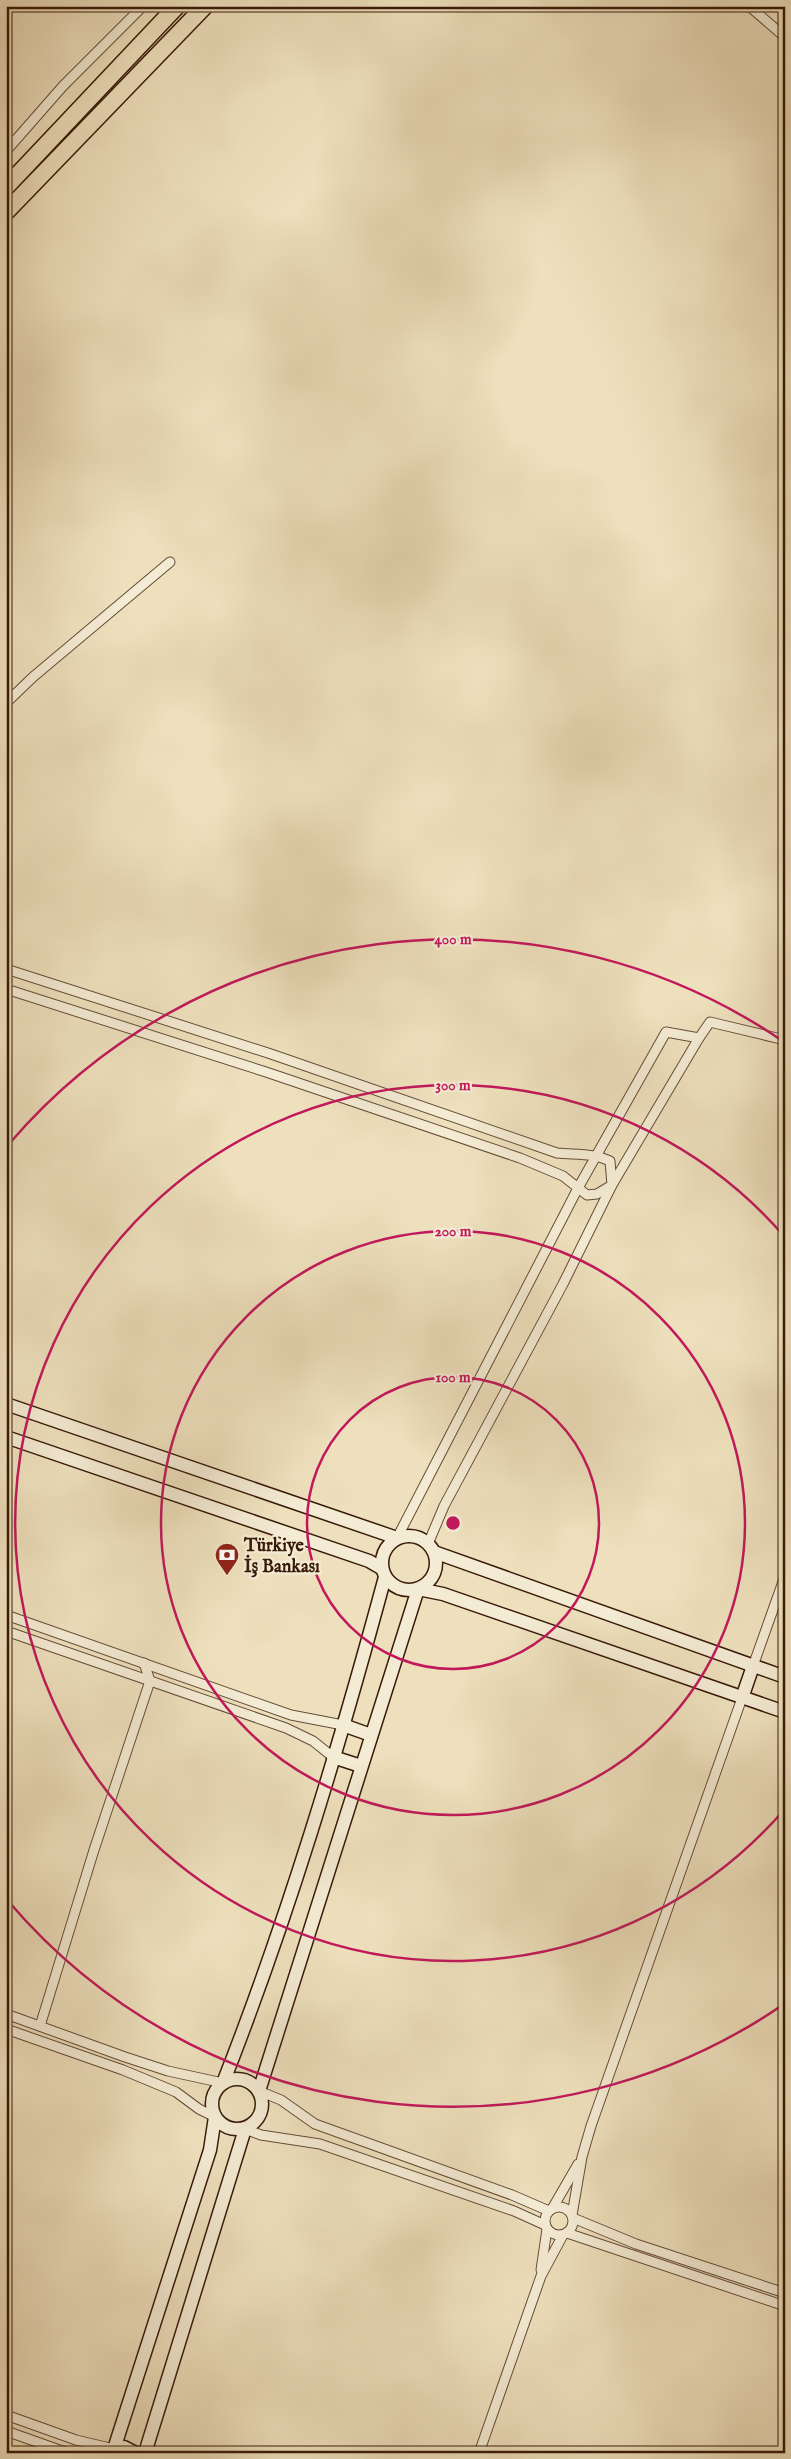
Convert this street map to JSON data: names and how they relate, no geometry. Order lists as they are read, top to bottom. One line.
{"places":{"bank":["Türkiye İş Bankası"]},"rings":["400 m","300 m","200 m","100 m"]}
